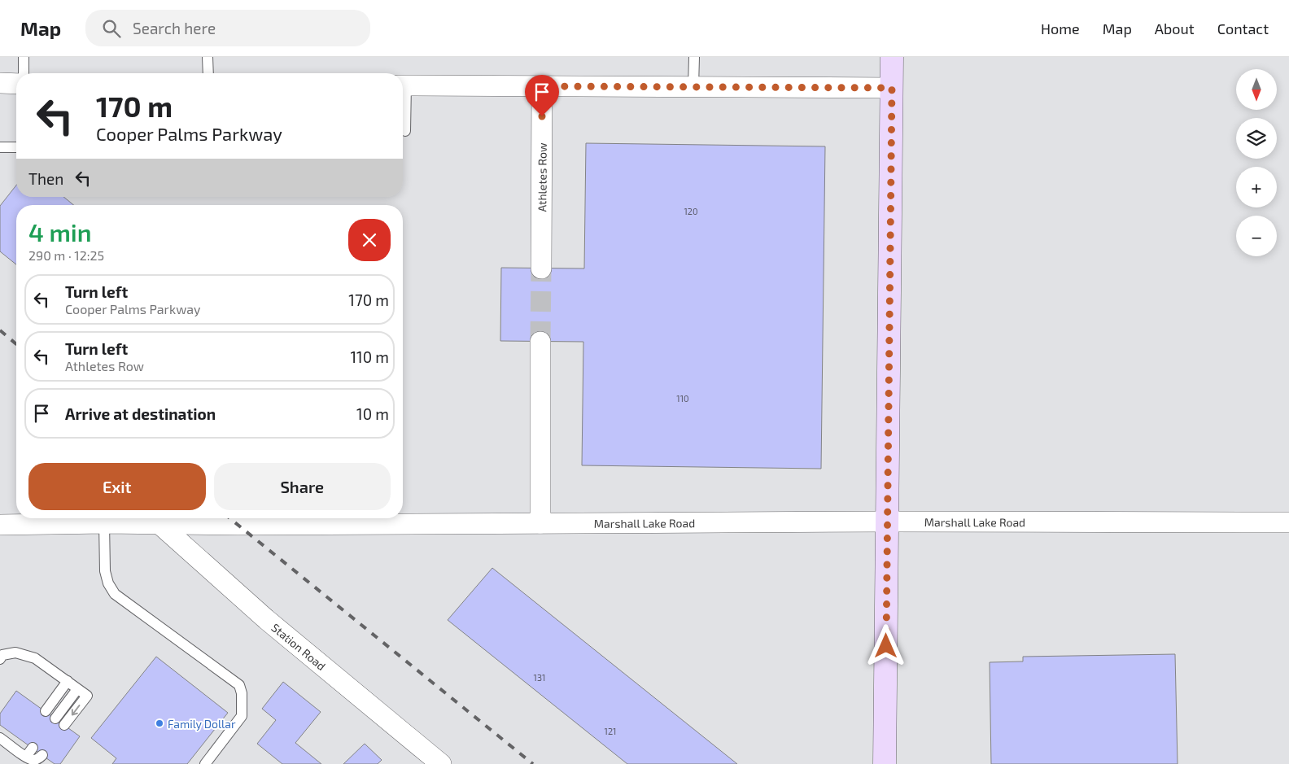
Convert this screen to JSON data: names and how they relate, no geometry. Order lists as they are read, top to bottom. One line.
{"streets":{"street":["Athletes Row","Marshall Lake Road","Station Road"]},"crossings":[["Marshall Lake Road","Station Road"]],"places":["Family Dollar"],"house_numbers":["120","110","131","121"],"north":"bottom","page":{"header":"Map","search":"Search here","nav":["Home","Map","About","Contact"],"map_buttons":["+","−"],"turn":["170 m","Cooper Palms Parkway"],"then":"Then","heading":["4 min","290 m · 12:25"],"list":[{"name":"Turn left","note":"Cooper Palms Parkway","value":"170 m"},{"name":"Turn left","note":"Athletes Row","value":"110 m"},{"name":"Arrive at destination","value":"10 m"}],"buttons":["Exit","Share"]}}
